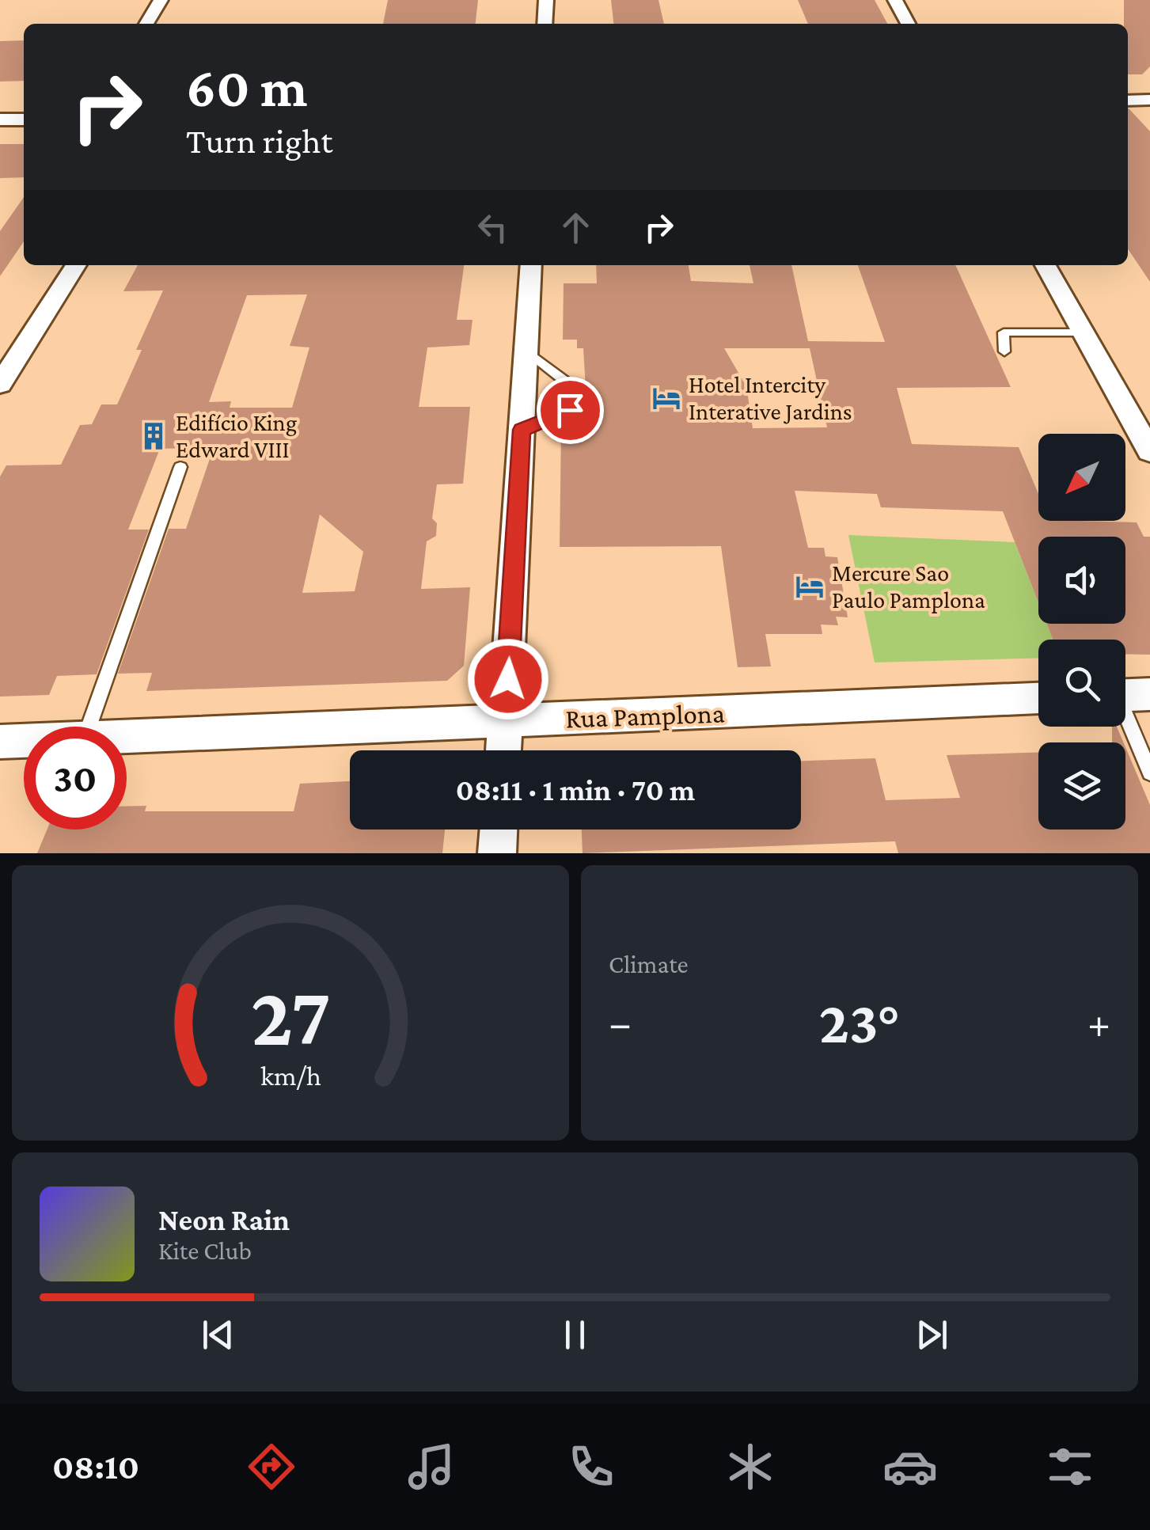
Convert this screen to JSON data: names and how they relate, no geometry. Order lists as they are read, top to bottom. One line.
{"streets":{"street":["Rua Pamplona"]},"places":{"hotel":["Hotel Intercity Interative Jardins","Mercure Sao Paulo Pamplona"],"building":["Edifício King Edward VIII"]},"north":"bottom left","page":{"turn":["60 m","Turn right"],"limit":"30","trip":"08:11 · 1 min · 70 m","tile":"Climate","heat":["−","23°","+"],"song":["Neon Rain","Kite Club"],"tabs":"08:10","gauge":["27","km/h"]}}
